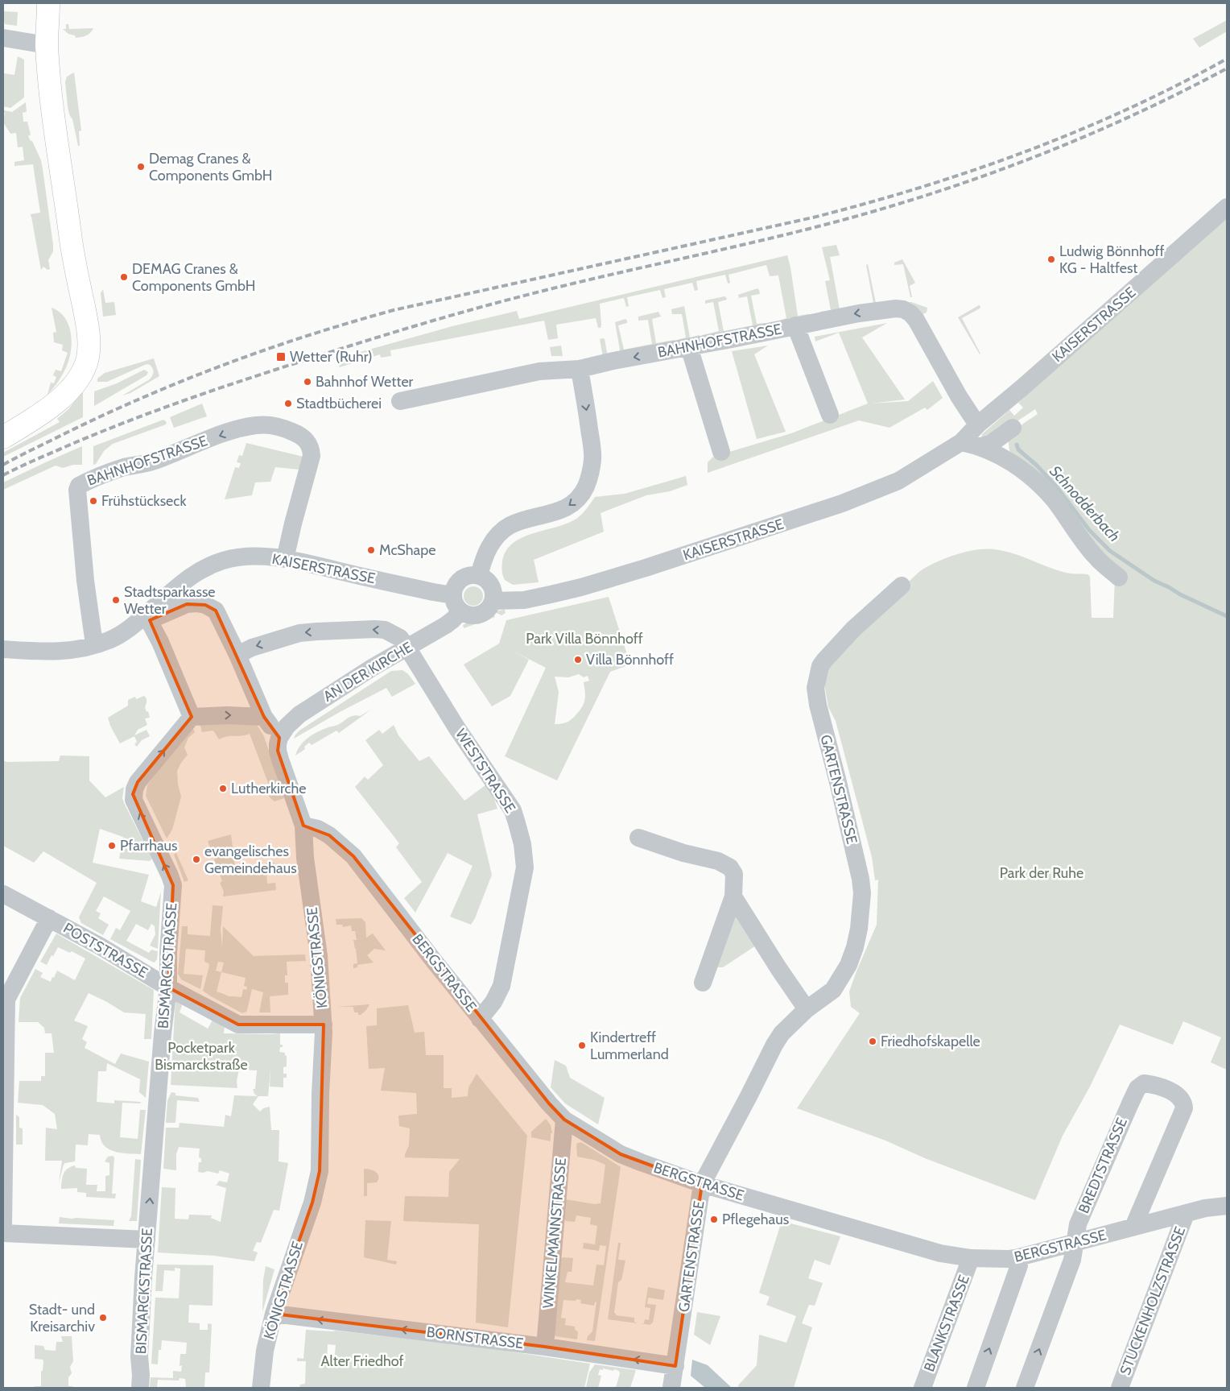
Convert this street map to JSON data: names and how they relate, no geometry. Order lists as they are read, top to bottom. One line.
{"streets":{"street":["KAISERSTRASSE","BAHNHOFSTRASSE","AN DER KIRCHE","WESTSTRASSE","GARTENSTRASSE","POSTSTRASSE","KÖNIGSTRASSE","BISMARCKSTRASSE","BERGSTRASSE","BREDTSTRASSE","WINKELMANNSTRASSE","STUCKENHOLZSTRASSE","BLANKSTRASSE","BORNSTRASSE"]},"crossings":[["KAISERSTRASSE","BAHNHOFSTRASSE"],["KAISERSTRASSE","AN DER KIRCHE"],["AN DER KIRCHE","WESTSTRASSE"],["AN DER KIRCHE","KÖNIGSTRASSE"],["WESTSTRASSE","BERGSTRASSE"],["GARTENSTRASSE","BERGSTRASSE"],["GARTENSTRASSE","BORNSTRASSE"],["POSTSTRASSE","KÖNIGSTRASSE"],["POSTSTRASSE","BISMARCKSTRASSE"],["KÖNIGSTRASSE","BERGSTRASSE"],["KÖNIGSTRASSE","BORNSTRASSE"],["BERGSTRASSE","BREDTSTRASSE"],["BERGSTRASSE","WINKELMANNSTRASSE"],["BERGSTRASSE","STUCKENHOLZSTRASSE"],["BERGSTRASSE","BLANKSTRASSE"],["WINKELMANNSTRASSE","BORNSTRASSE"]],"one_way":["BORNSTRASSE"],"water":["Schnodderbach"],"parks":["Park Villa Bönnhoff","Park der Ruhe","Pocketpark Bismarckstraße","Alter Friedhof"],"places":{"other":["Demag Cranes & Components GmbH","Ludwig Bönnhoff KG - Haltfest","DEMAG Cranes & Components GmbH","Bahnhof Wetter","Stadtbücherei","Frühstückseck","McShape","Stadtsparkasse Wetter","Villa Bönnhoff","Lutherkirche","Pfarrhaus","evangelisches Gemeindehaus","Friedhofskapelle","Kindertreff Lummerland","Pflegehaus","Stadt- und Kreisarchiv"],"transit":["Wetter (Ruhr)"]}}
